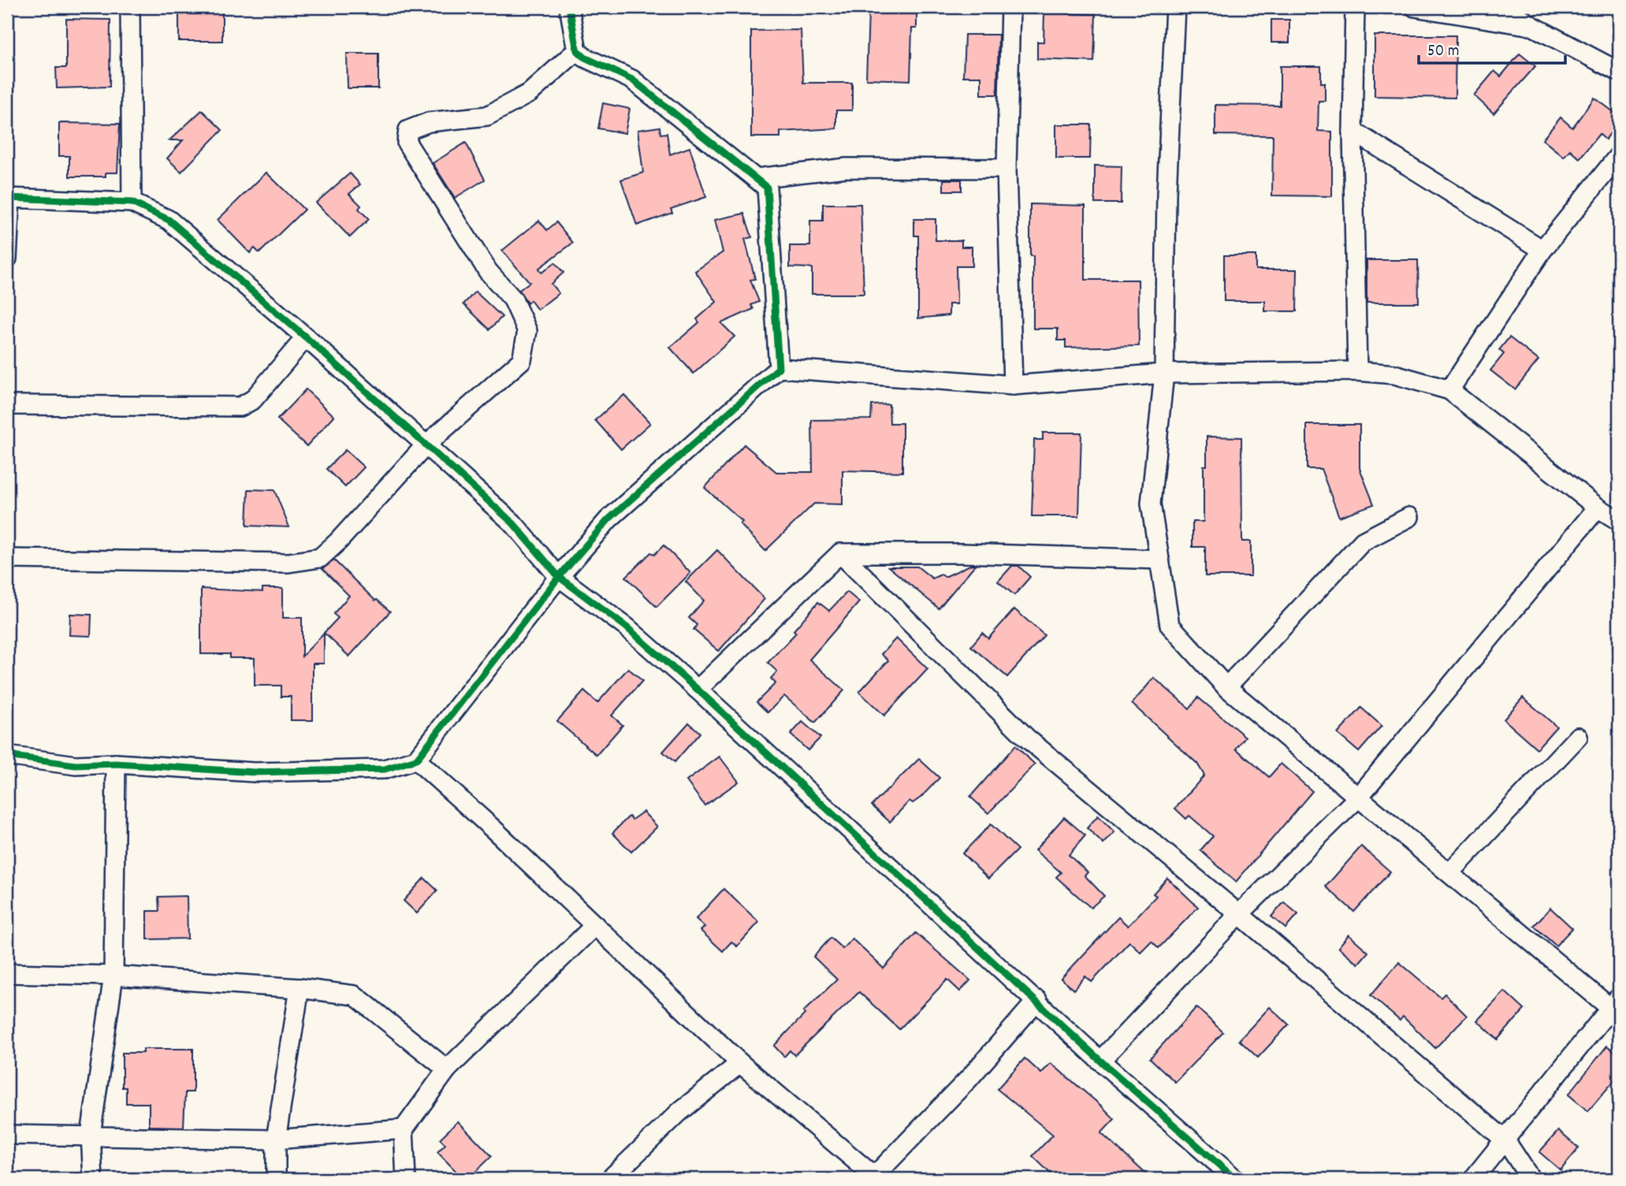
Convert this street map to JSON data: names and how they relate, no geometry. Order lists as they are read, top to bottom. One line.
{"scale_bar":"50 m"}
